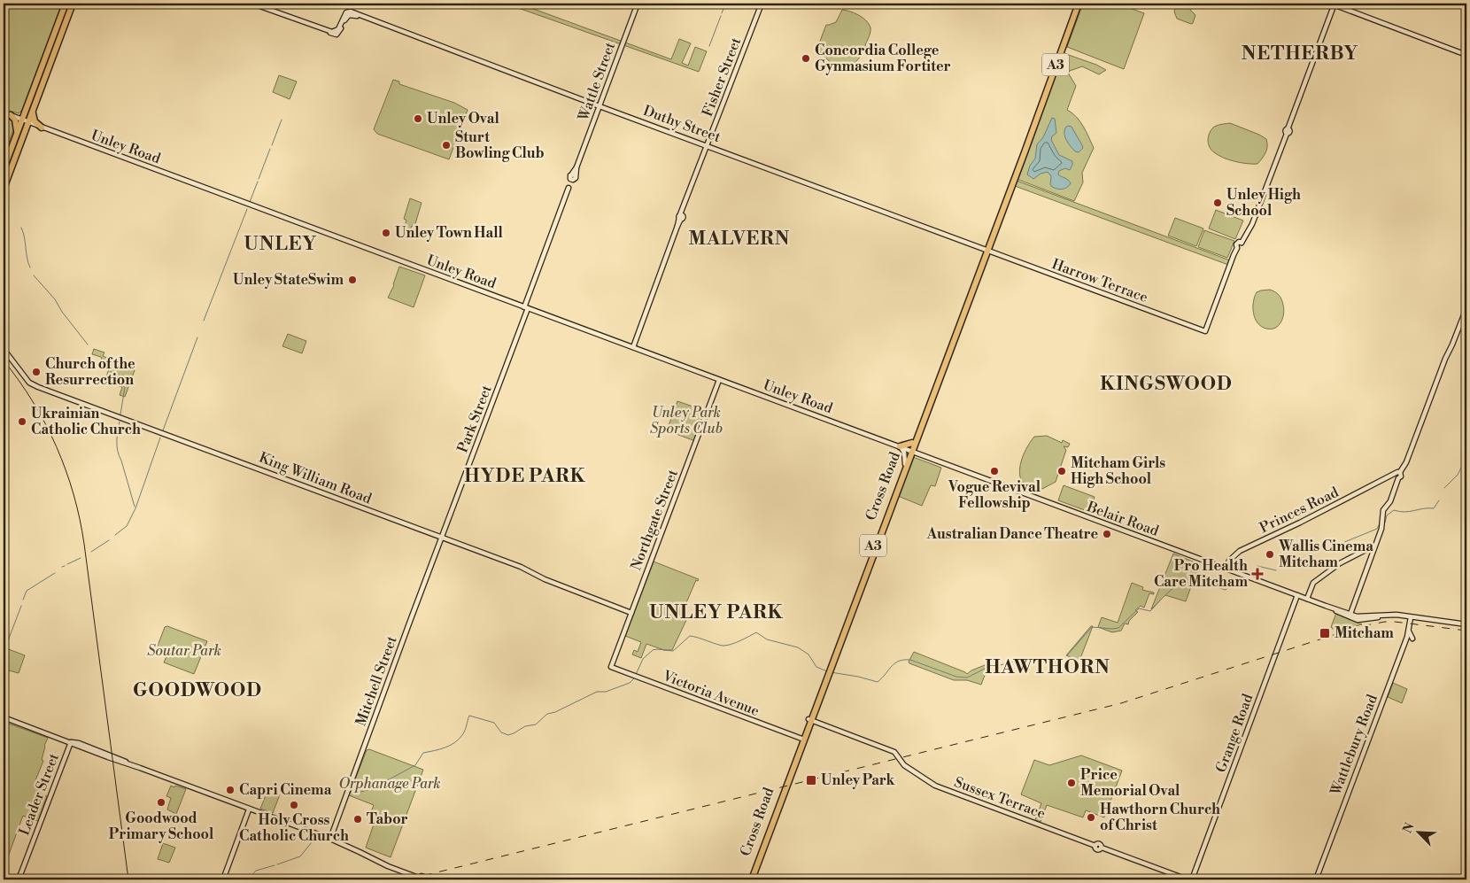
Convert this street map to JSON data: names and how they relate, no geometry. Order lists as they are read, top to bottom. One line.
{"streets":{"highway":["A3","Cross Road"],"street":["Fisher Street","Wattle Street","Duthy Street","Unley Road","Harrow Terrace","Park Street","King William Road","Princes Road","Belair Road","Northgate Street","Mitchell Street","Victoria Avenue","Grange Road","Wattlebury Road","Leader Street","Sussex Terrace"]},"crossings":[["Fisher Street","Duthy Street"],["Fisher Street","Unley Road"],["Wattle Street","Duthy Street"],["Wattle Street","Unley Road"],["Wattle Street","Park Street"],["Duthy Street","Harrow Terrace"],["Duthy Street","Cross Road"],["Unley Road","Park Street"],["Unley Road","Cross Road"],["Unley Road","Belair Road"],["Unley Road","Northgate Street"],["Harrow Terrace","Cross Road"],["Park Street","King William Road"],["Park Street","Mitchell Street"],["King William Road","Northgate Street"],["King William Road","Mitchell Street"],["Cross Road","Belair Road"],["Cross Road","Victoria Avenue"],["Cross Road","Sussex Terrace"],["Princes Road","Belair Road"],["Belair Road","Grange Road"],["Belair Road","Wattlebury Road"],["Northgate Street","Victoria Avenue"],["Grange Road","Sussex Terrace"]],"districts":["NETHERBY","MALVERN","UNLEY","KINGSWOOD","HYDE PARK","UNLEY PARK","HAWTHORN","GOODWOOD"],"parks":["Unley Park Sports Club","Soutar Park","Orphanage Park"],"places":{"other":["Concordia College Gynmasium Fortiter","Unley Oval","Sturt Bowling Club","Unley High School","Unley Town Hall","Unley StateSwim","Church of the Resurrection","Ukrainian Catholic Church","Vogue Revival Fellowship","Mitcham Girls High School","Australian Dance Theatre","Wallis Cinema Mitcham","Price Memorial Oval","Capri Cinema","Goodwood Primary School","Holy Cross Catholic Church","Hawthorn Church of Christ","Tabor"],"health":["Pro Health Care Mitcham"],"transit":["Mitcham","Unley Park"]},"north":"top left"}
